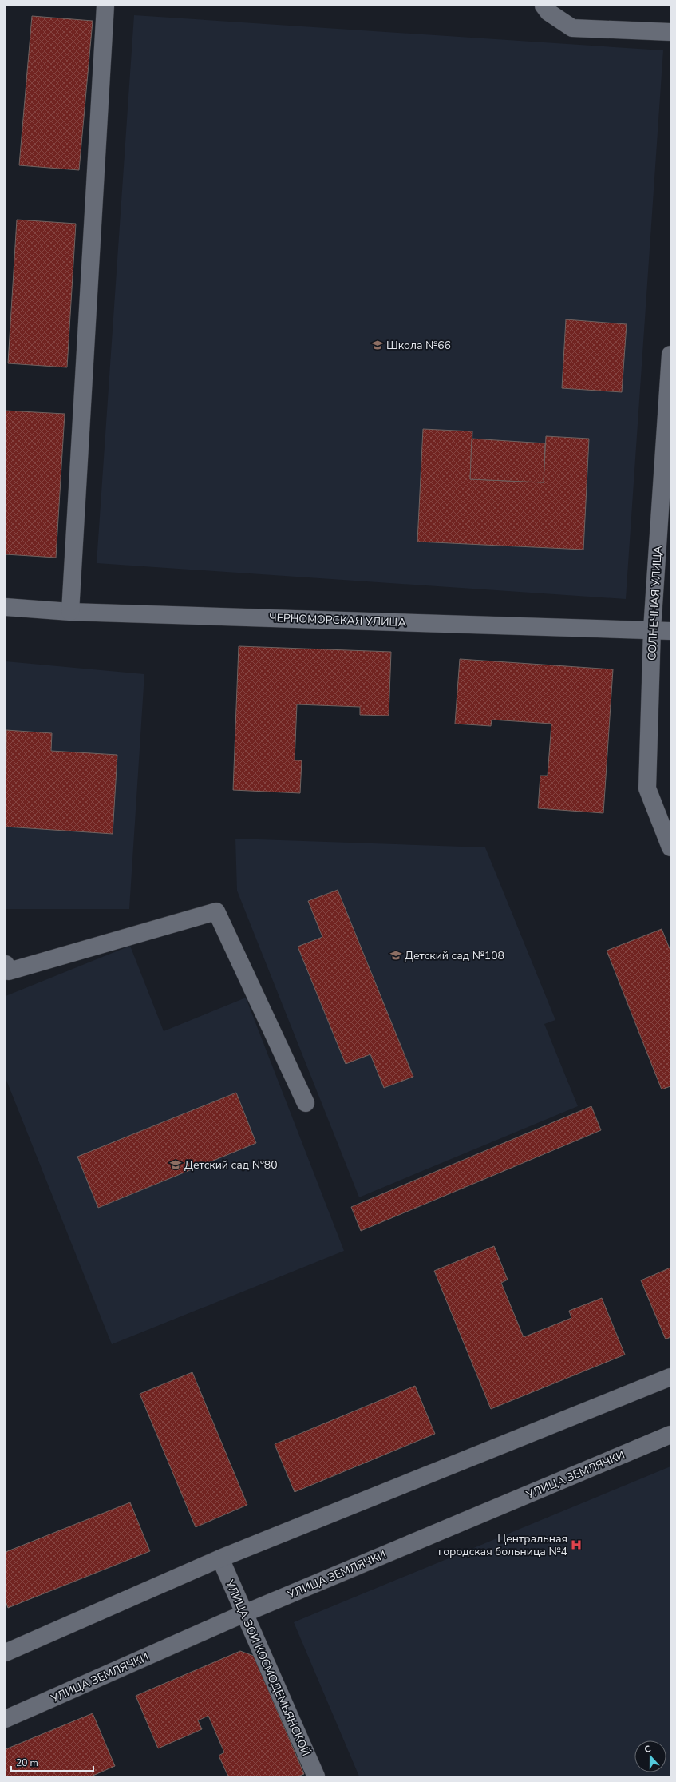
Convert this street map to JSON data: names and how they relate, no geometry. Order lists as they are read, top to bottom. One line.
{"streets":{"street":["СОЛНЕЧНАЯ УЛИЦА","ЧЕРНОМОРСКАЯ УЛИЦА","УЛИЦА ЗЕМЛЯЧКИ","УЛИЦА ЗОИ КОСМОДЕМЬЯНСКОЙ"]},"crossings":[["СОЛНЕЧНАЯ УЛИЦА","ЧЕРНОМОРСКАЯ УЛИЦА"],["УЛИЦА ЗЕМЛЯЧКИ","УЛИЦА ЗОИ КОСМОДЕМЬЯНСКОЙ"]],"places":{"school or university":["Школа №66","Детский сад №108","Детский сад №80"],"hospital":["Центральная городская больница №4"]},"scale_bar":"20 m","north":"top"}
